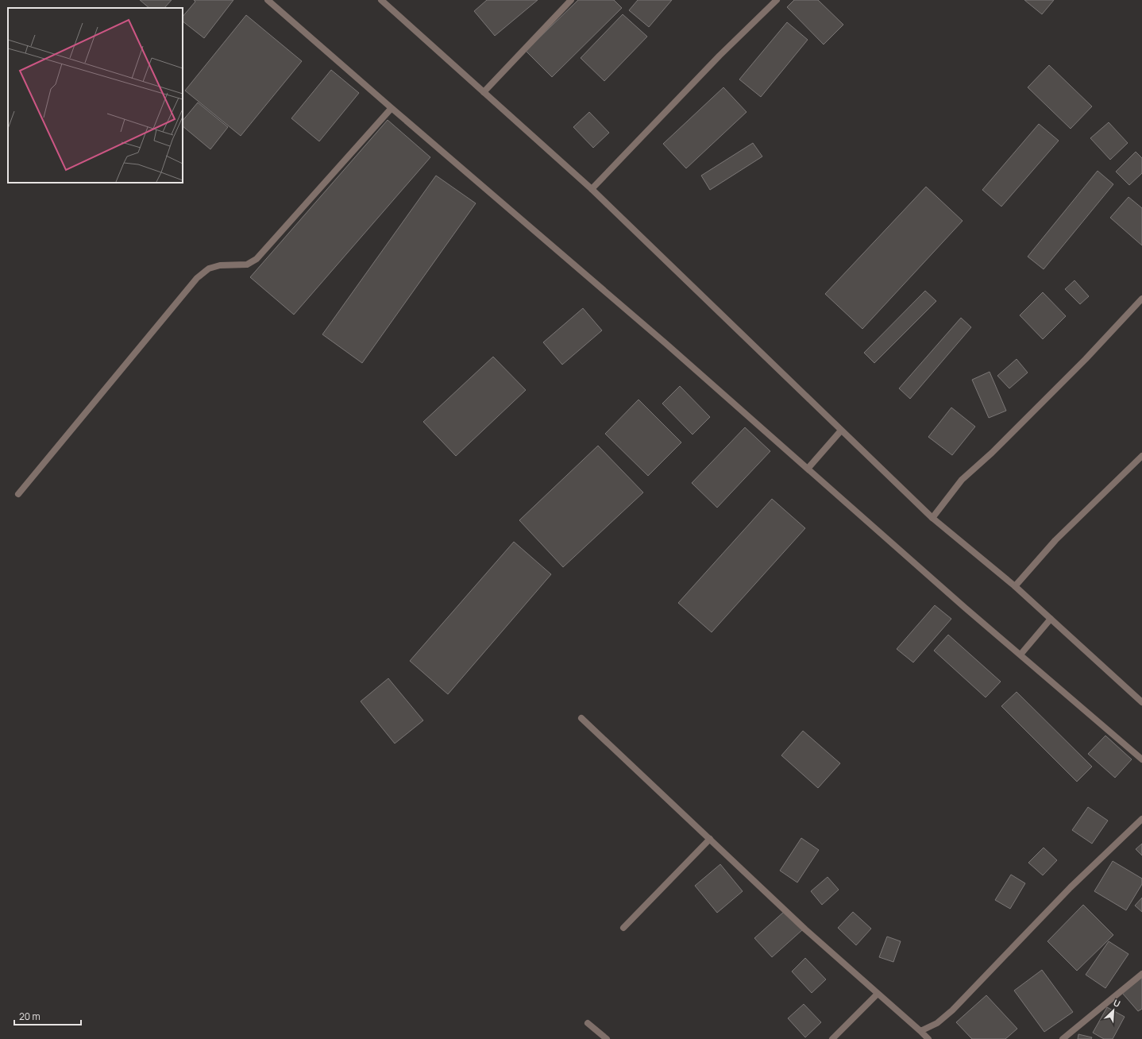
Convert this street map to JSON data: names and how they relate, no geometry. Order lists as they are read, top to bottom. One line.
{"scale_bar":"20 m","north":"top right"}
